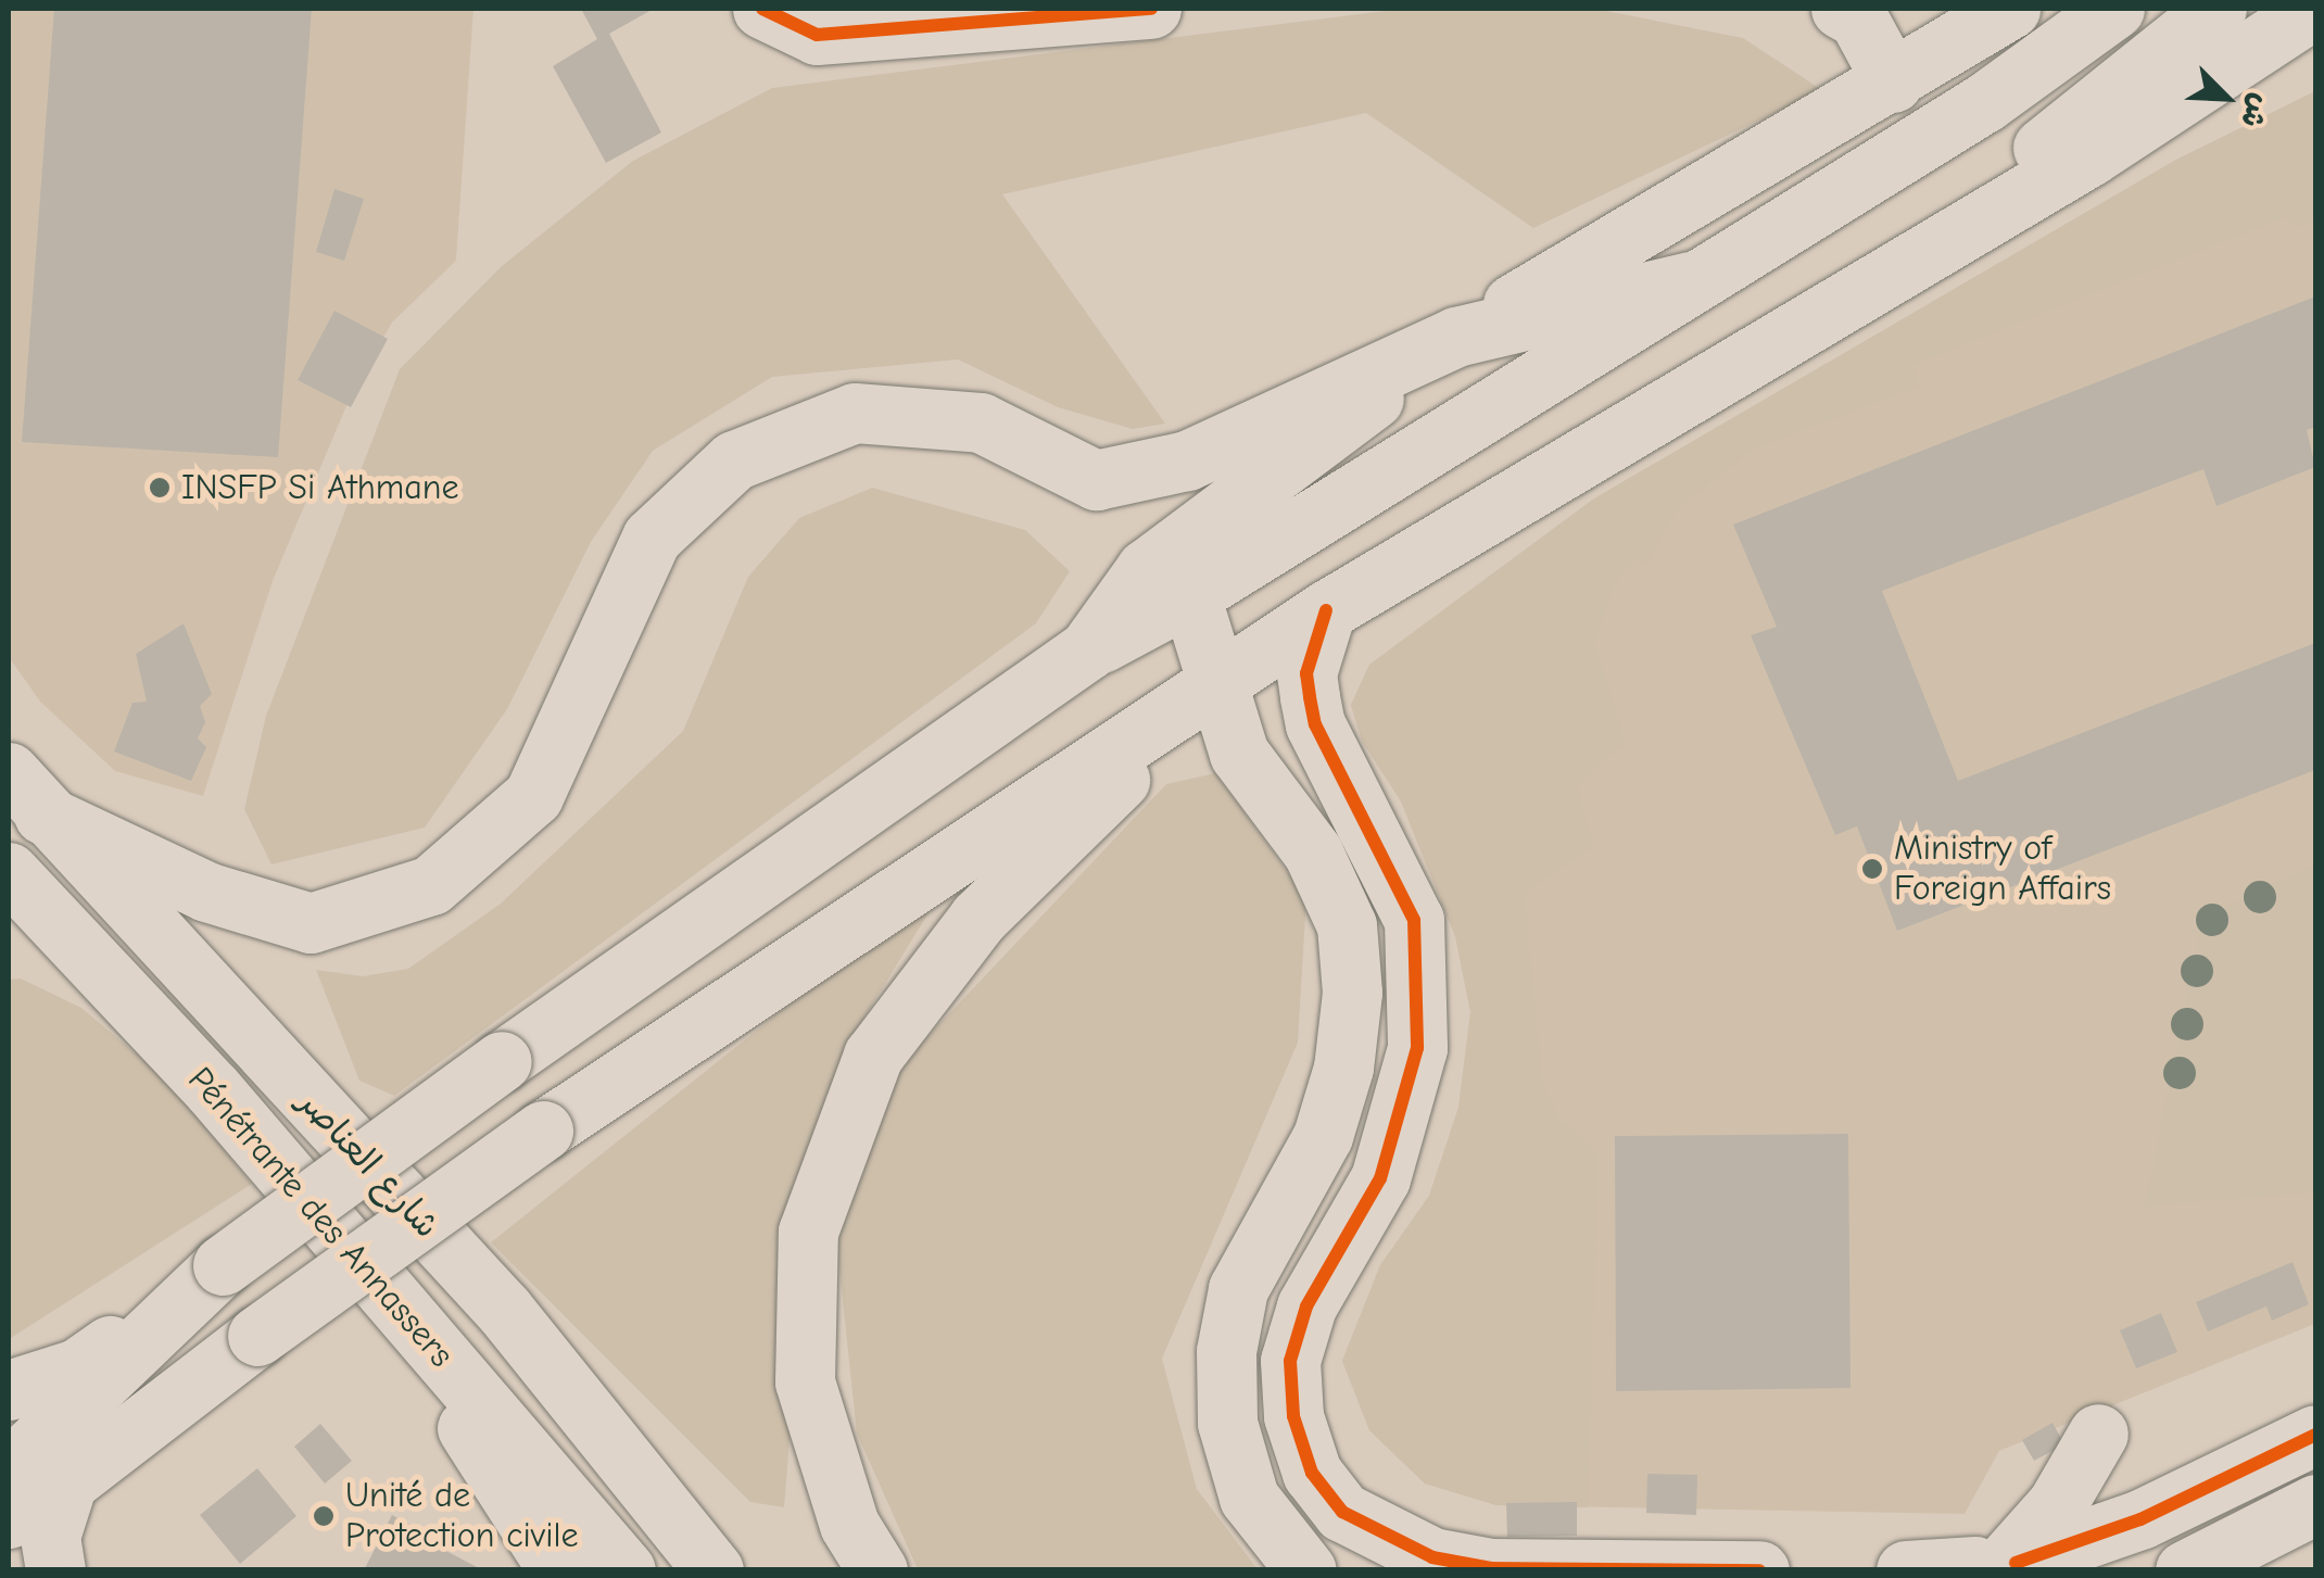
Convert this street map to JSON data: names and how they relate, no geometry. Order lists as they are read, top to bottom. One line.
{"streets":{"main road":["شارع العناصر","Pénétrante des Annassers"]},"places":["INSFP Si Athmane","Ministry of Foreign Affairs","Unité de Protection civile"],"north":"bottom right"}
